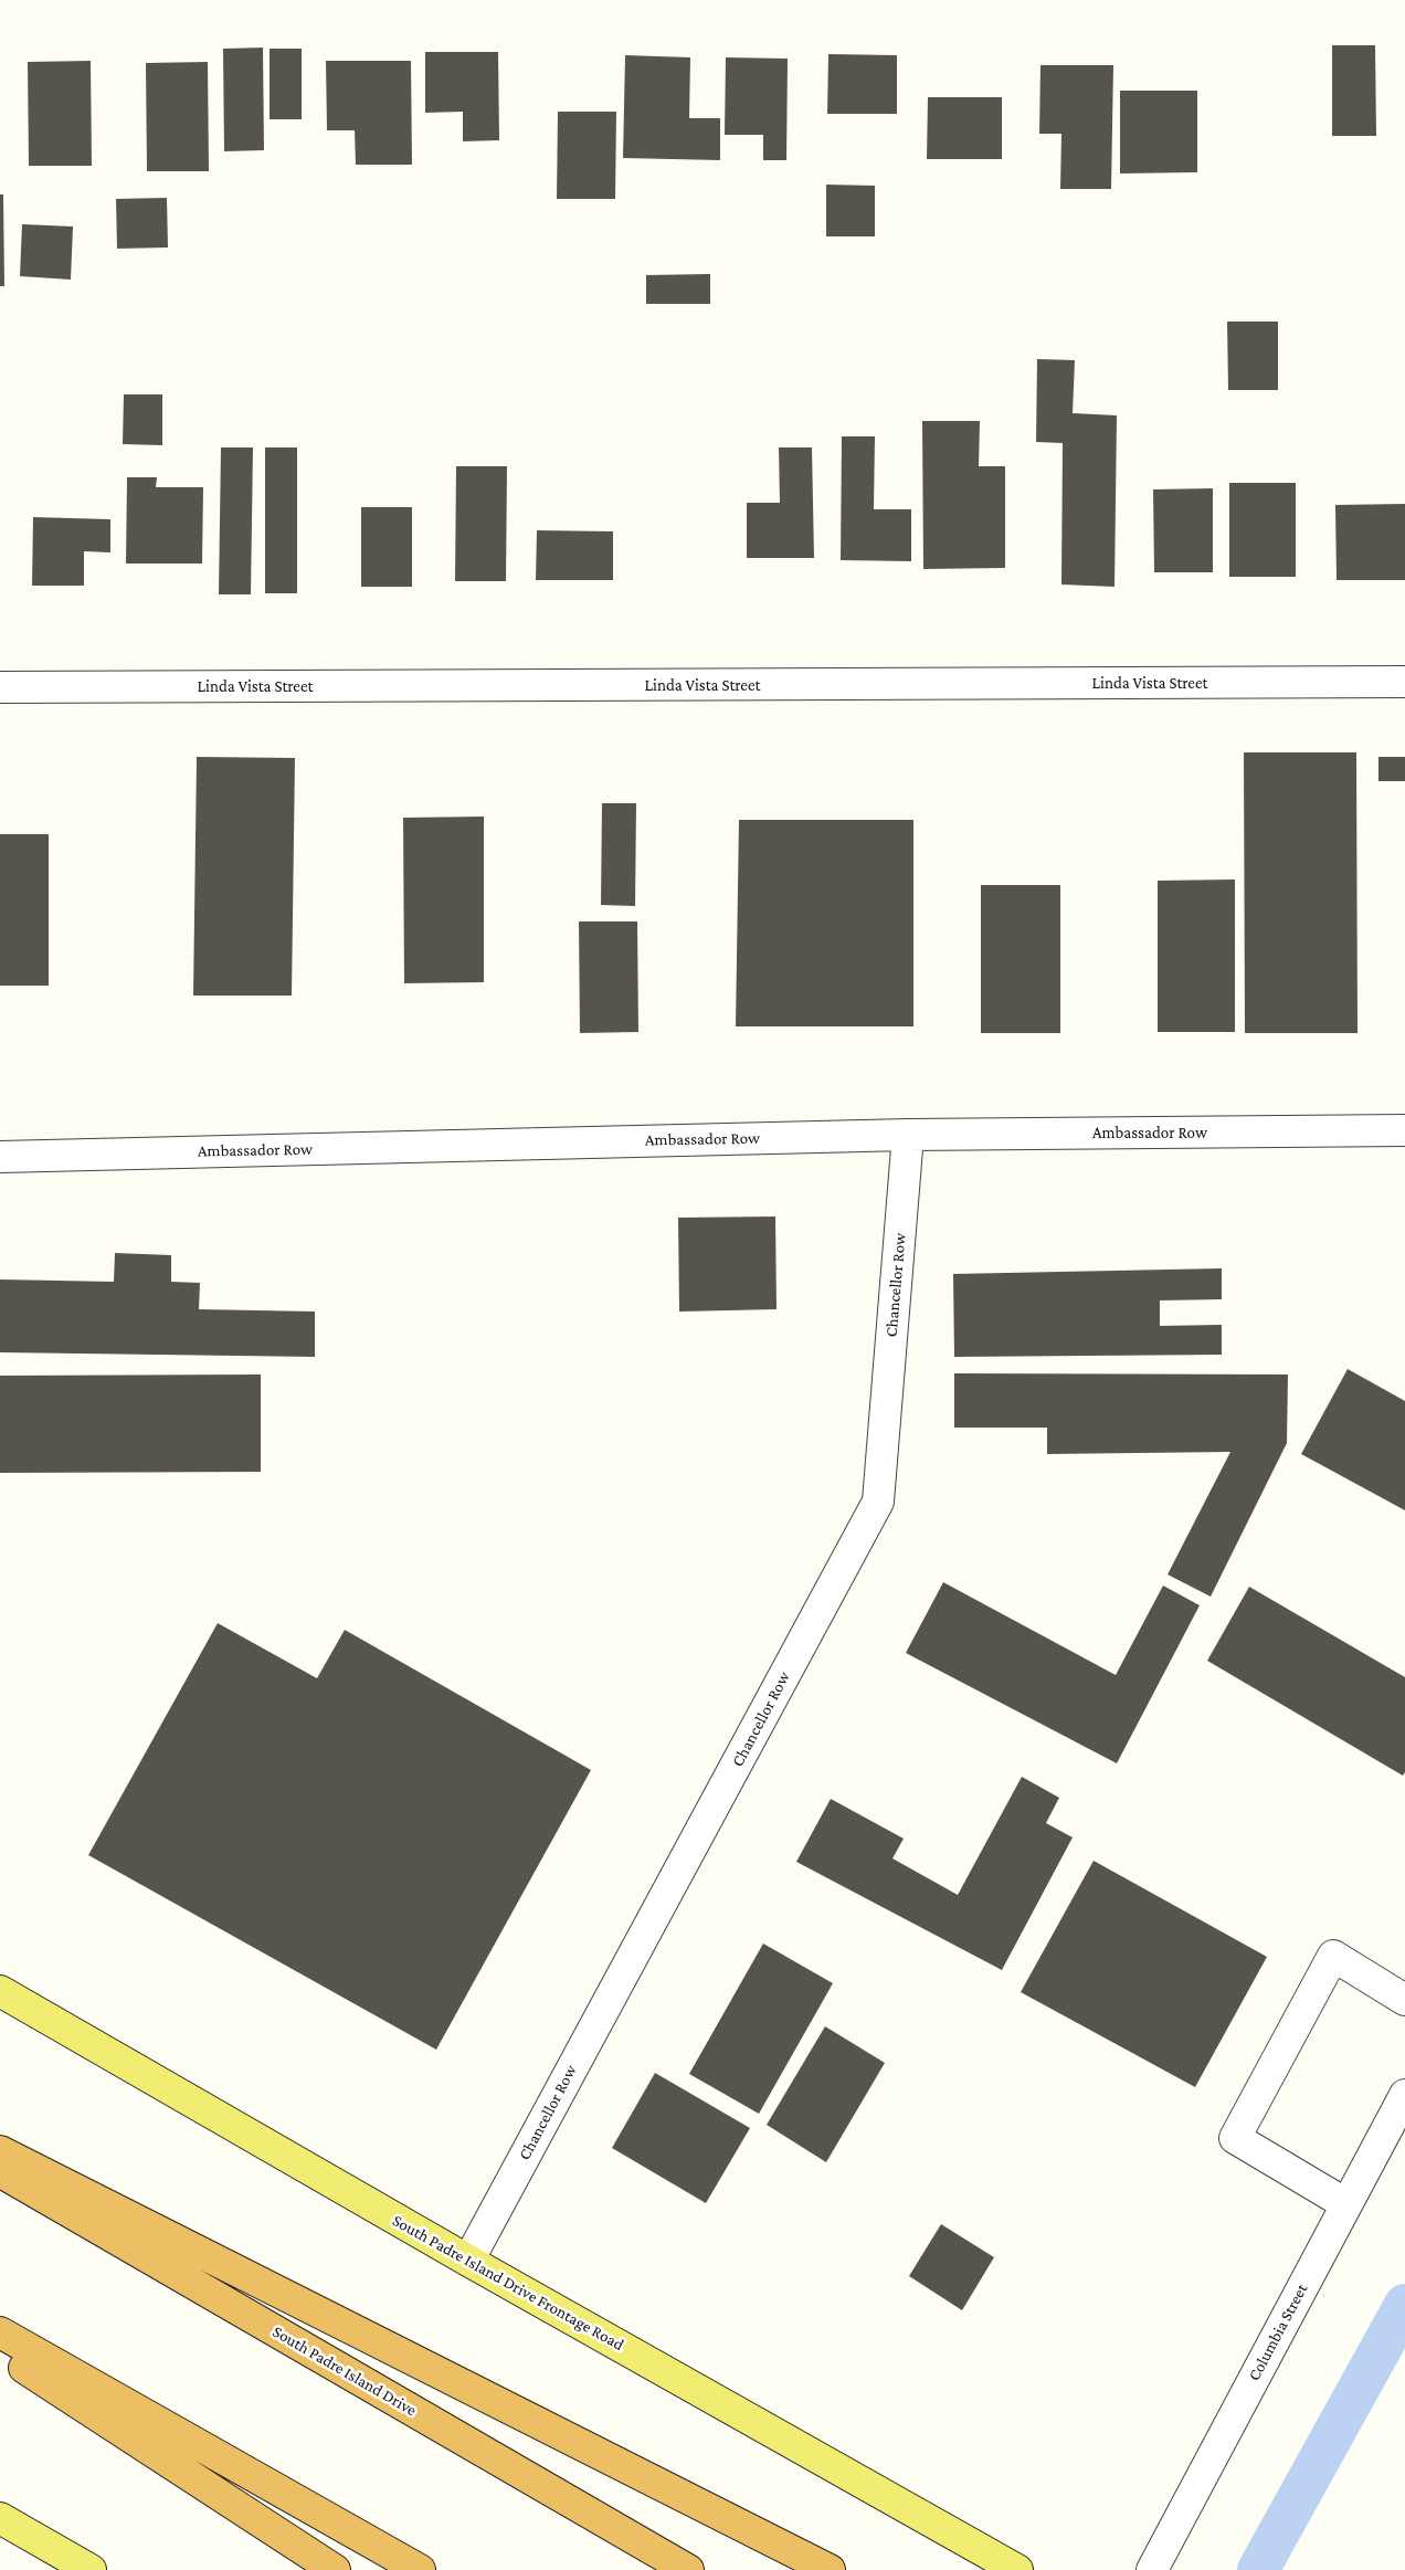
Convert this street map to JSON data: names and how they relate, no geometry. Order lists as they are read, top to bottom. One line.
{"streets":{"highway":["South Padre Island Drive"],"main road":["South Padre Island Drive Frontage Road"],"street":["Linda Vista Street","Ambassador Row","Chancellor Row","Columbia Street"]},"crossings":[["Ambassador Row","Chancellor Row"],["Chancellor Row","South Padre Island Drive Frontage Road"]]}
